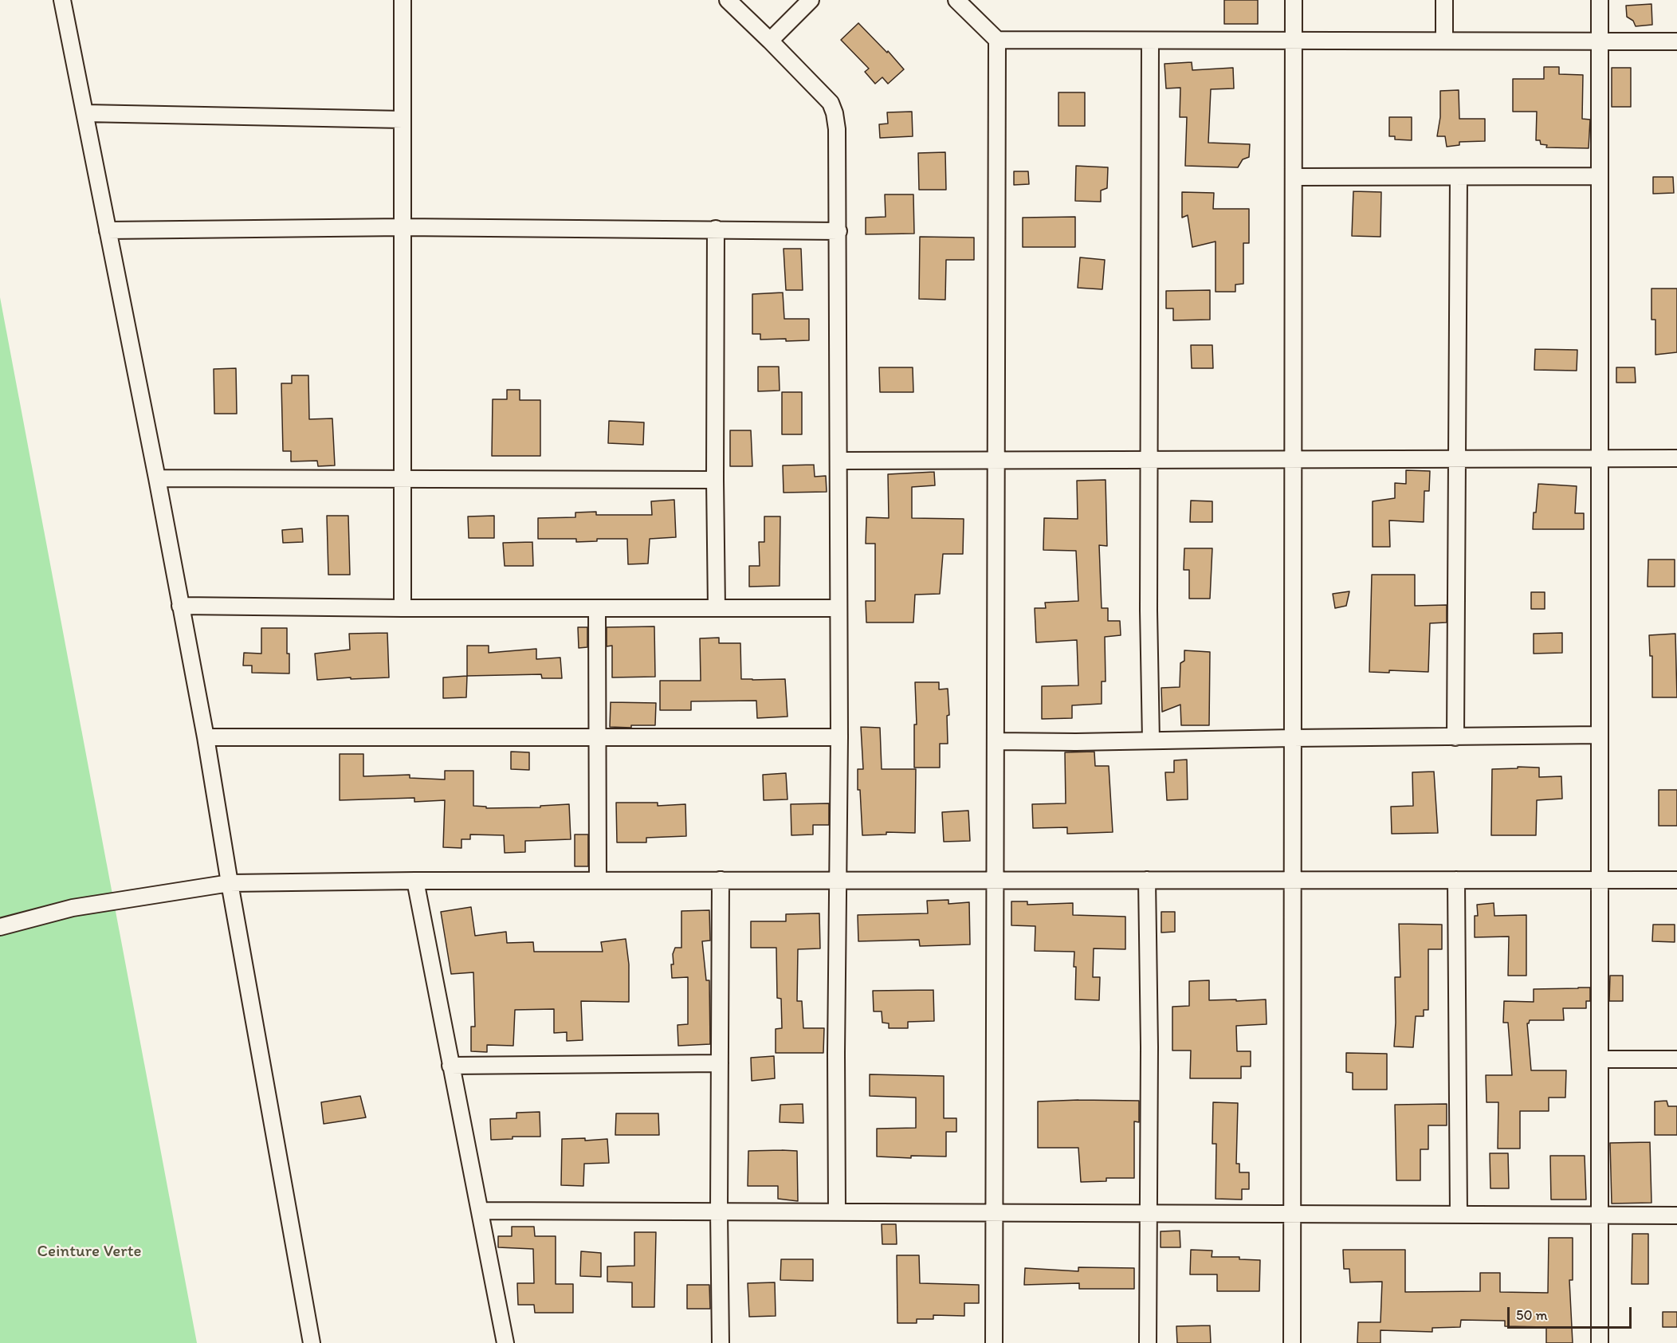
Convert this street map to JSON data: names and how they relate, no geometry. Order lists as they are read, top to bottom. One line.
{"parks":["Ceinture Verte"],"scale_bar":"50 m"}
